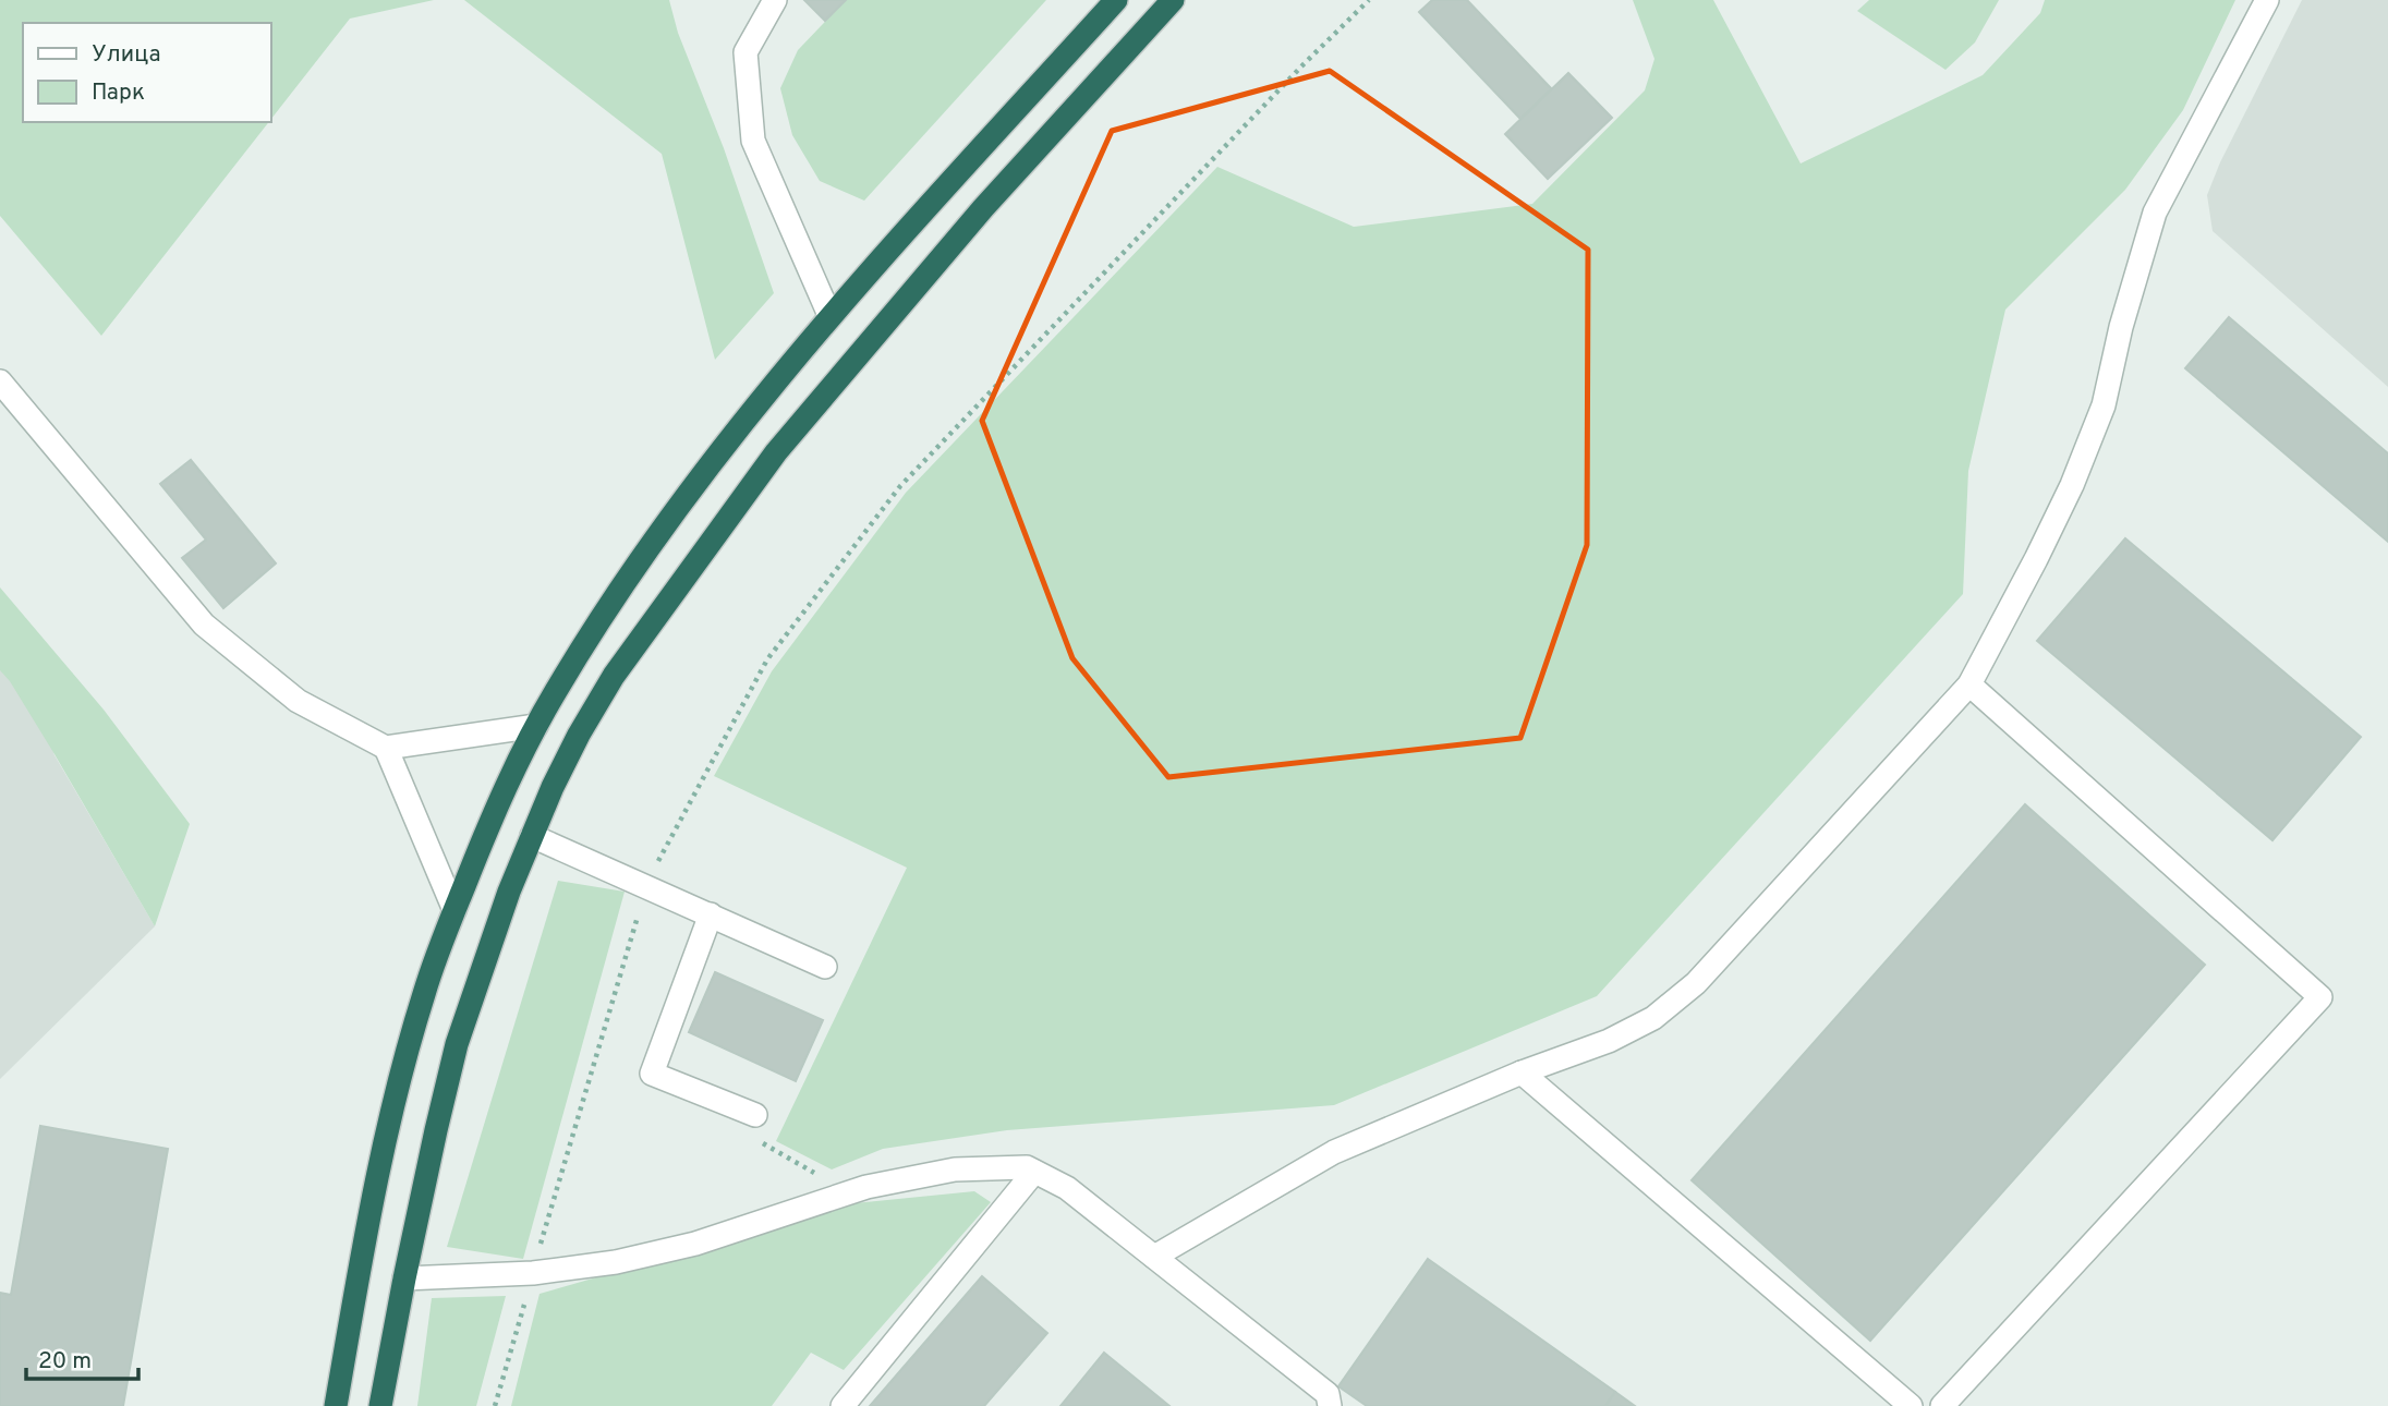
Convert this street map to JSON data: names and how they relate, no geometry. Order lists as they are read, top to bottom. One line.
{"legend":["Улица","Парк"],"scale_bar":"20 m"}
